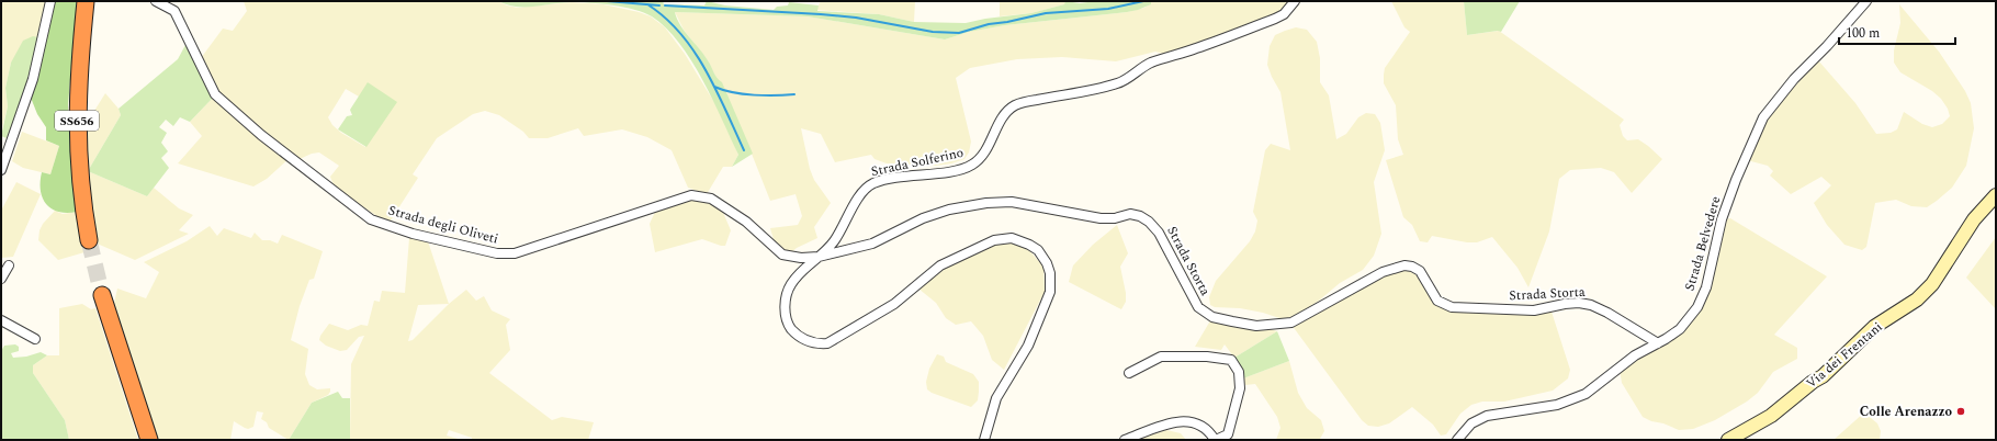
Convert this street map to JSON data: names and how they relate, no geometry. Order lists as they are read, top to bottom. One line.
{"streets":{"highway":["SS656"],"main road":["Via dei Frentani"],"street":["Strada Solferino","Strada degli Oliveti","Strada Belvedere","Strada Storta"]},"crossings":[["Strada Solferino","Strada degli Oliveti"],["Strada Solferino","Strada Storta"],["Strada degli Oliveti","Strada Storta"],["Strada Belvedere","Strada Storta"]],"places":["Colle Arenazzo"],"scale_bar":"100 m"}
